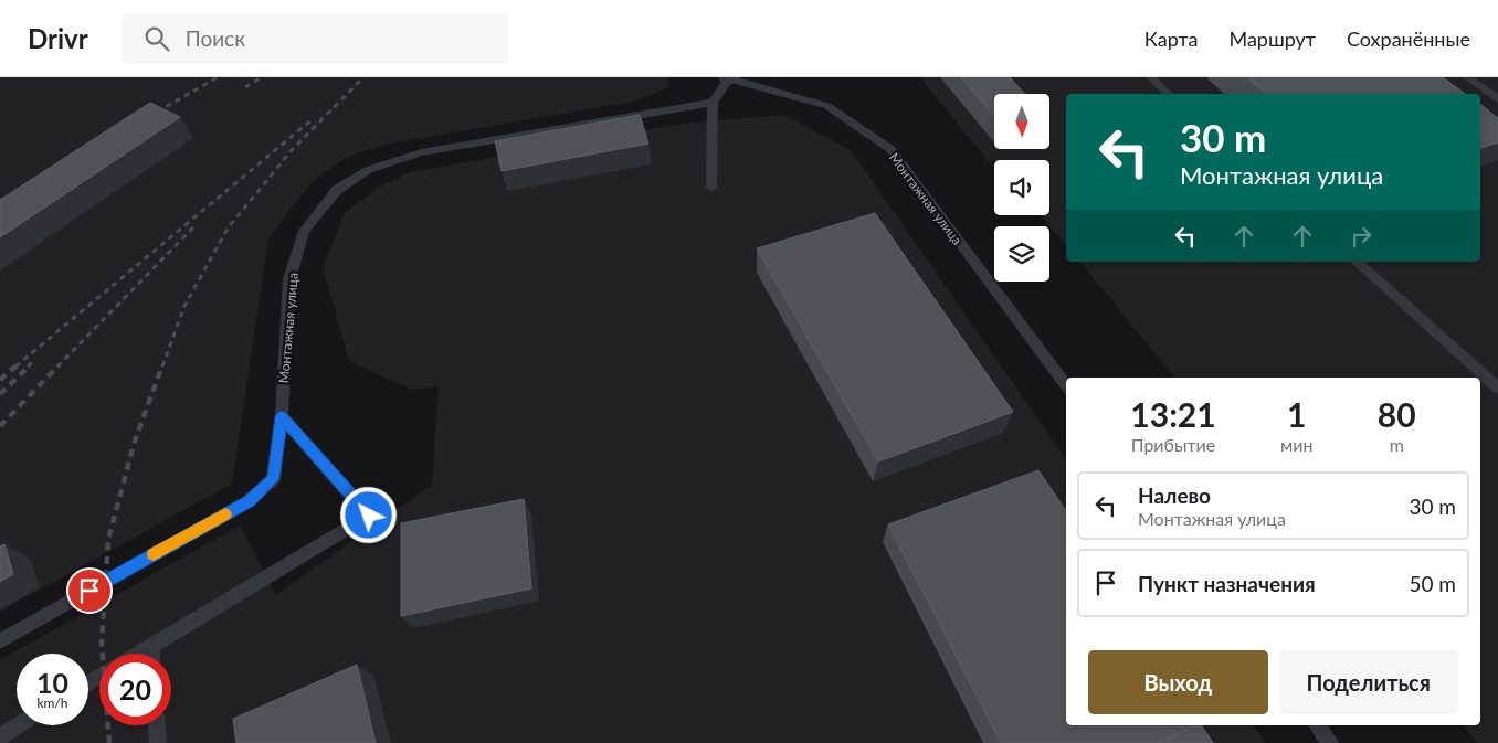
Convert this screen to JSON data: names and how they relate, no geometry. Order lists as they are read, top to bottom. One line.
{"streets":{"lane":["Монтажная улица"]},"north":"bottom","page":{"header":"Drivr","search":"Поиск","nav":["Карта","Маршрут","Сохранённые"],"turn":["30 m","Монтажная улица"],"eta":["13:21","Прибытие","1","мин","80","m"],"list":[{"name":"Налево","note":"Монтажная улица","value":"30 m"},{"name":"Пункт назначения","value":"50 m"}],"buttons":["Выход","Поделиться"],"speed":"10 km/h","limit":"20"}}
